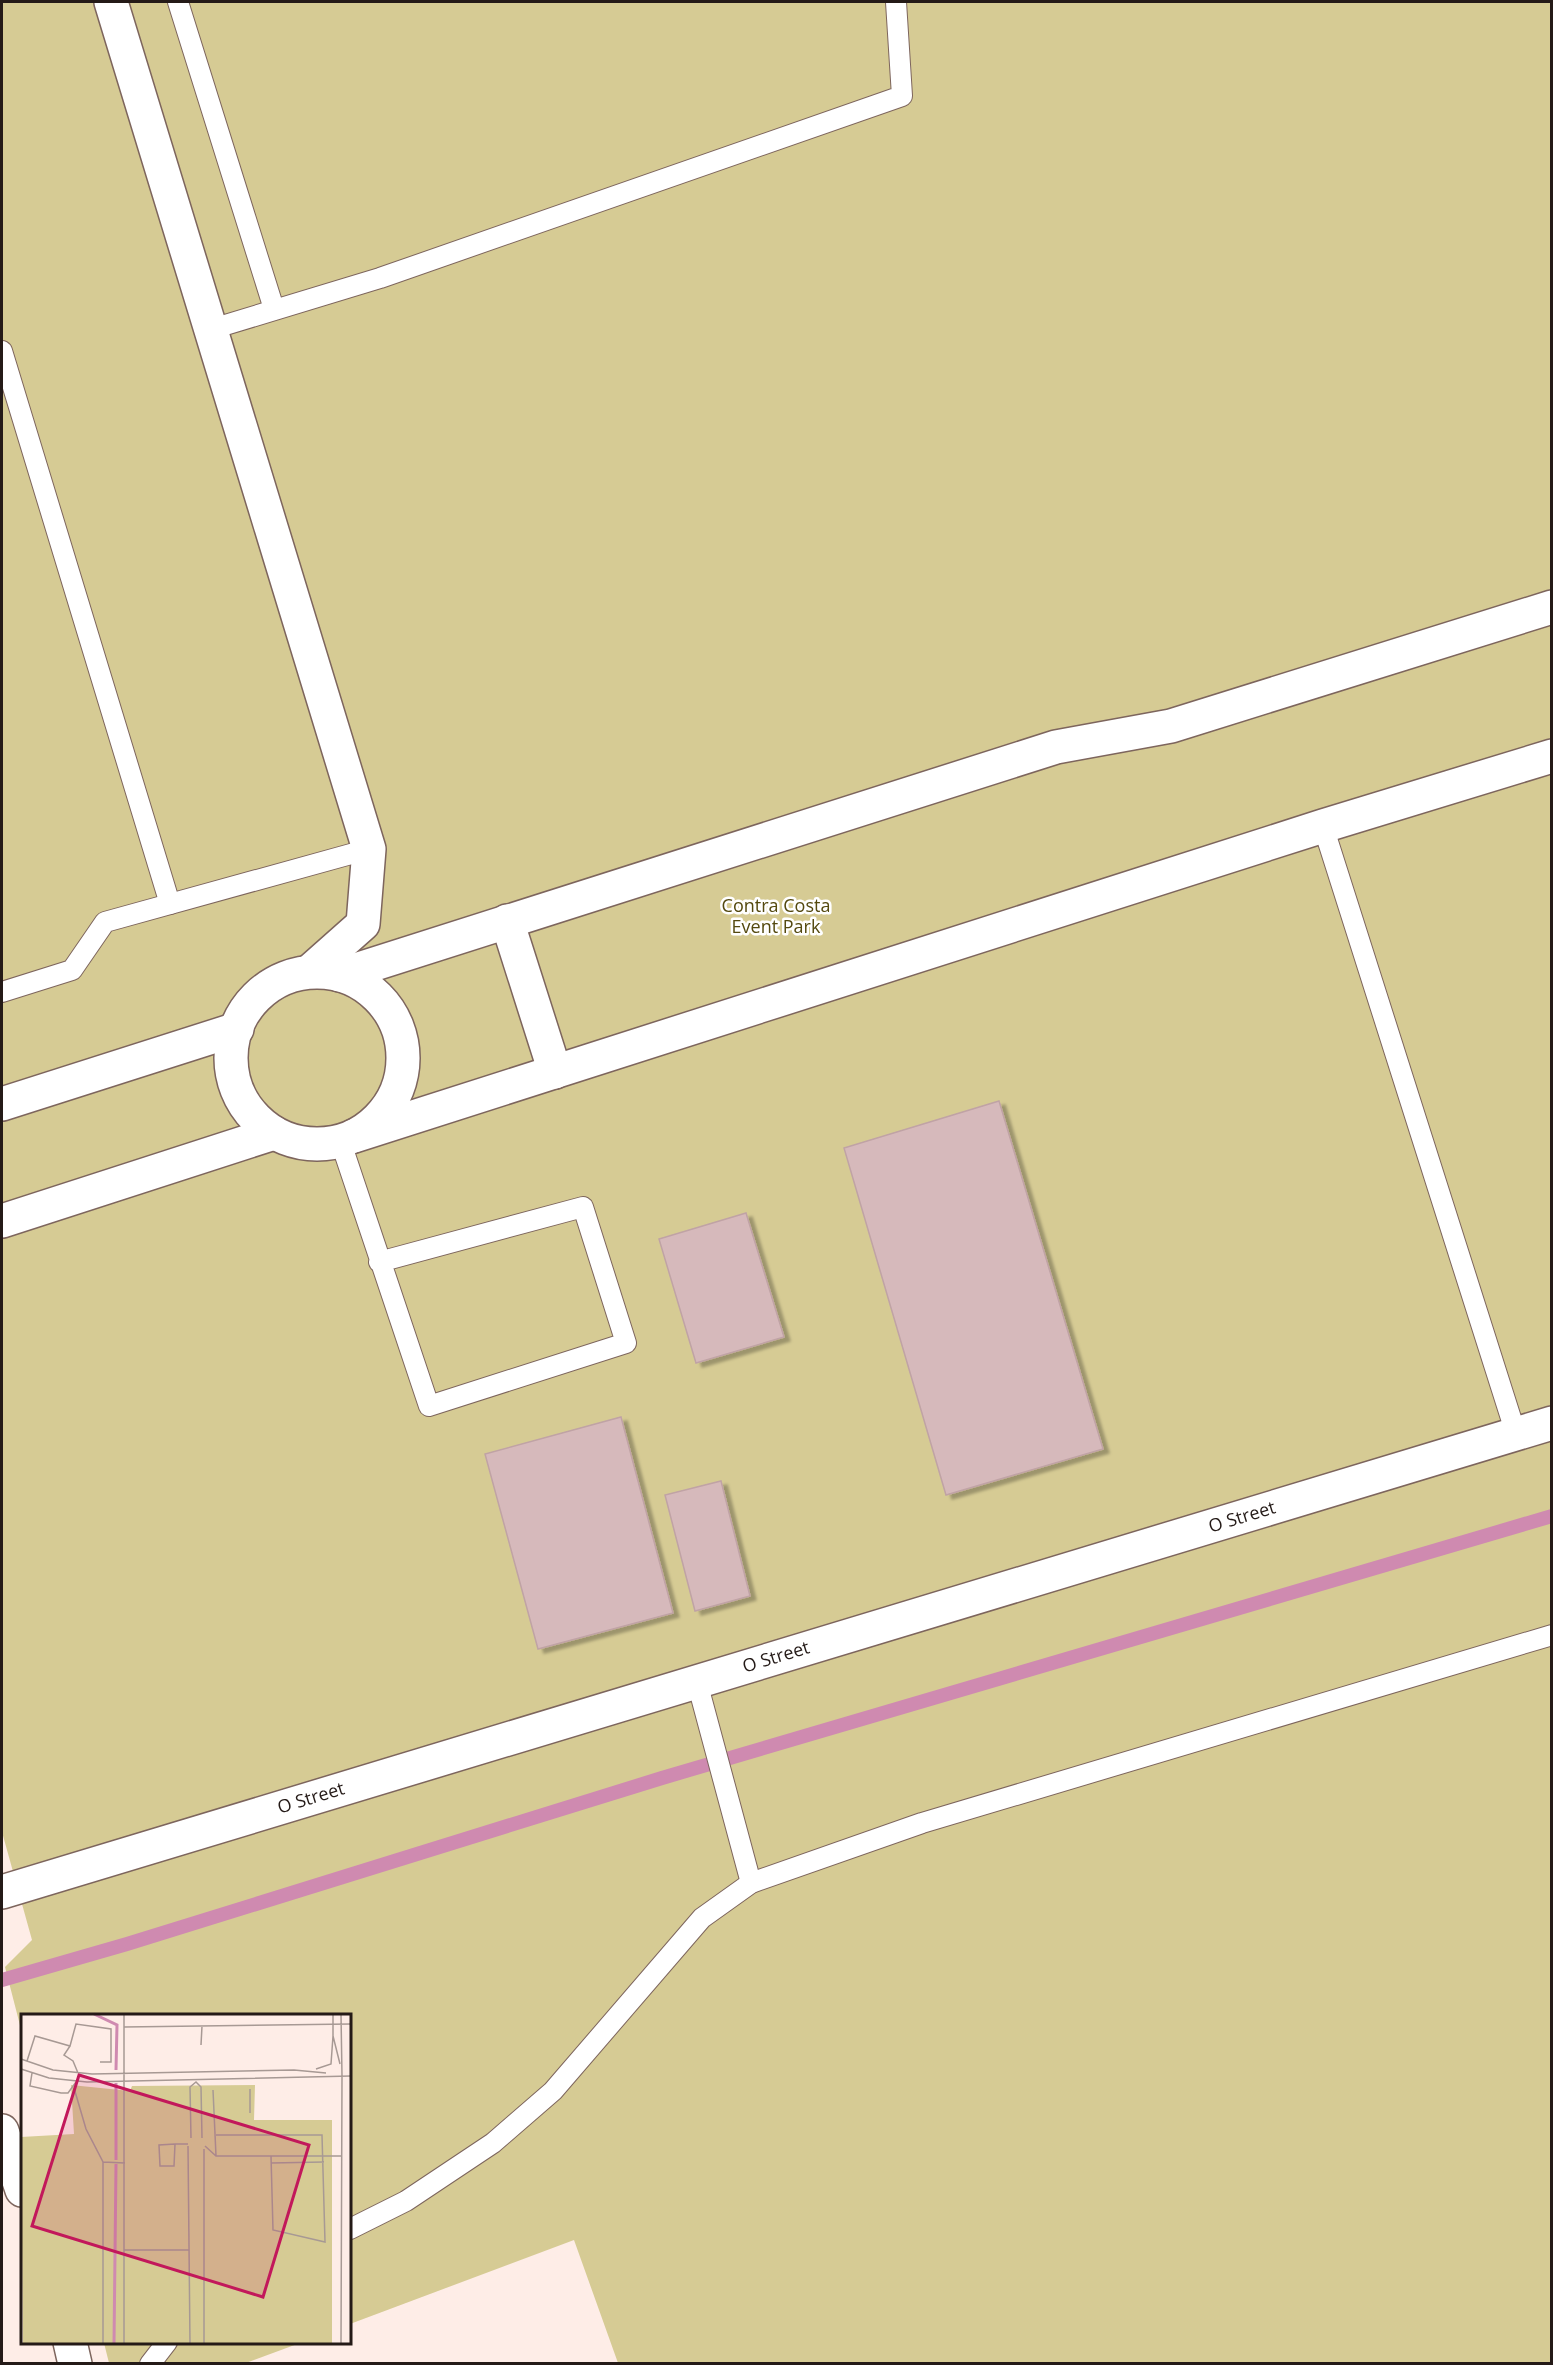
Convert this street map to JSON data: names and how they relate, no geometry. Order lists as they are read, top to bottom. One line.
{"streets":{"street":["O Street"]},"parks":["Contra Costa Event Park"]}
